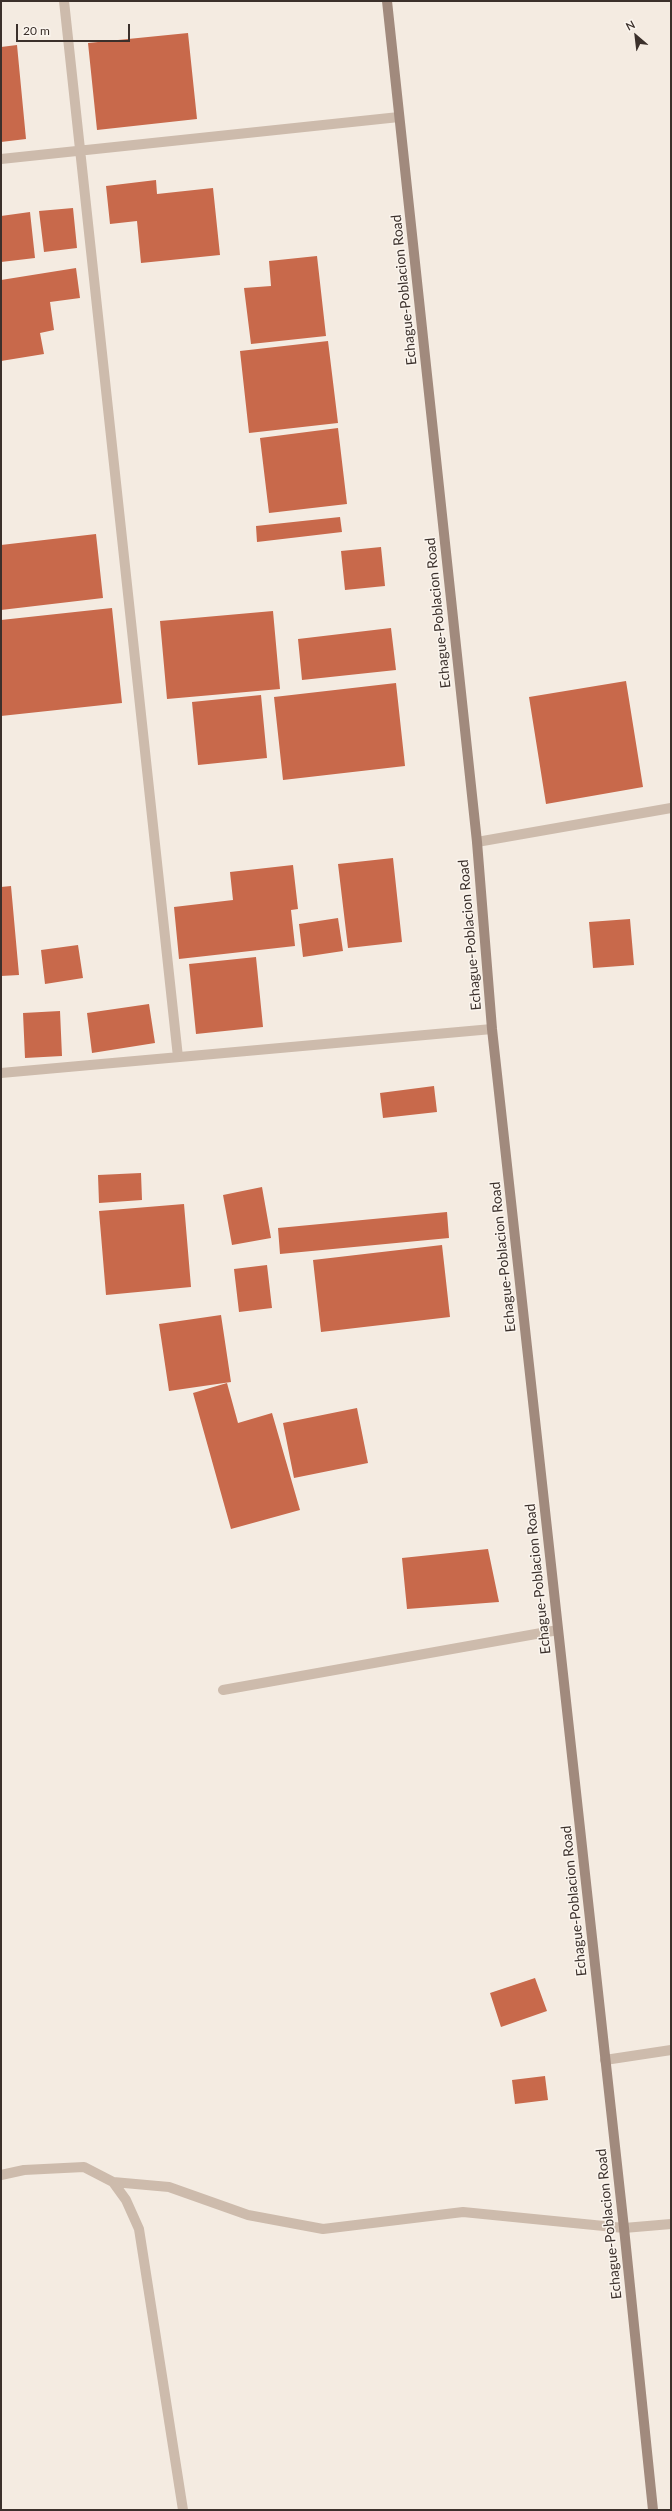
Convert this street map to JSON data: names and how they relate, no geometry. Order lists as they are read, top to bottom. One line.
{"streets":{"main road":["Echague-Poblacion Road"]},"scale_bar":"20 m","north":"top left"}
